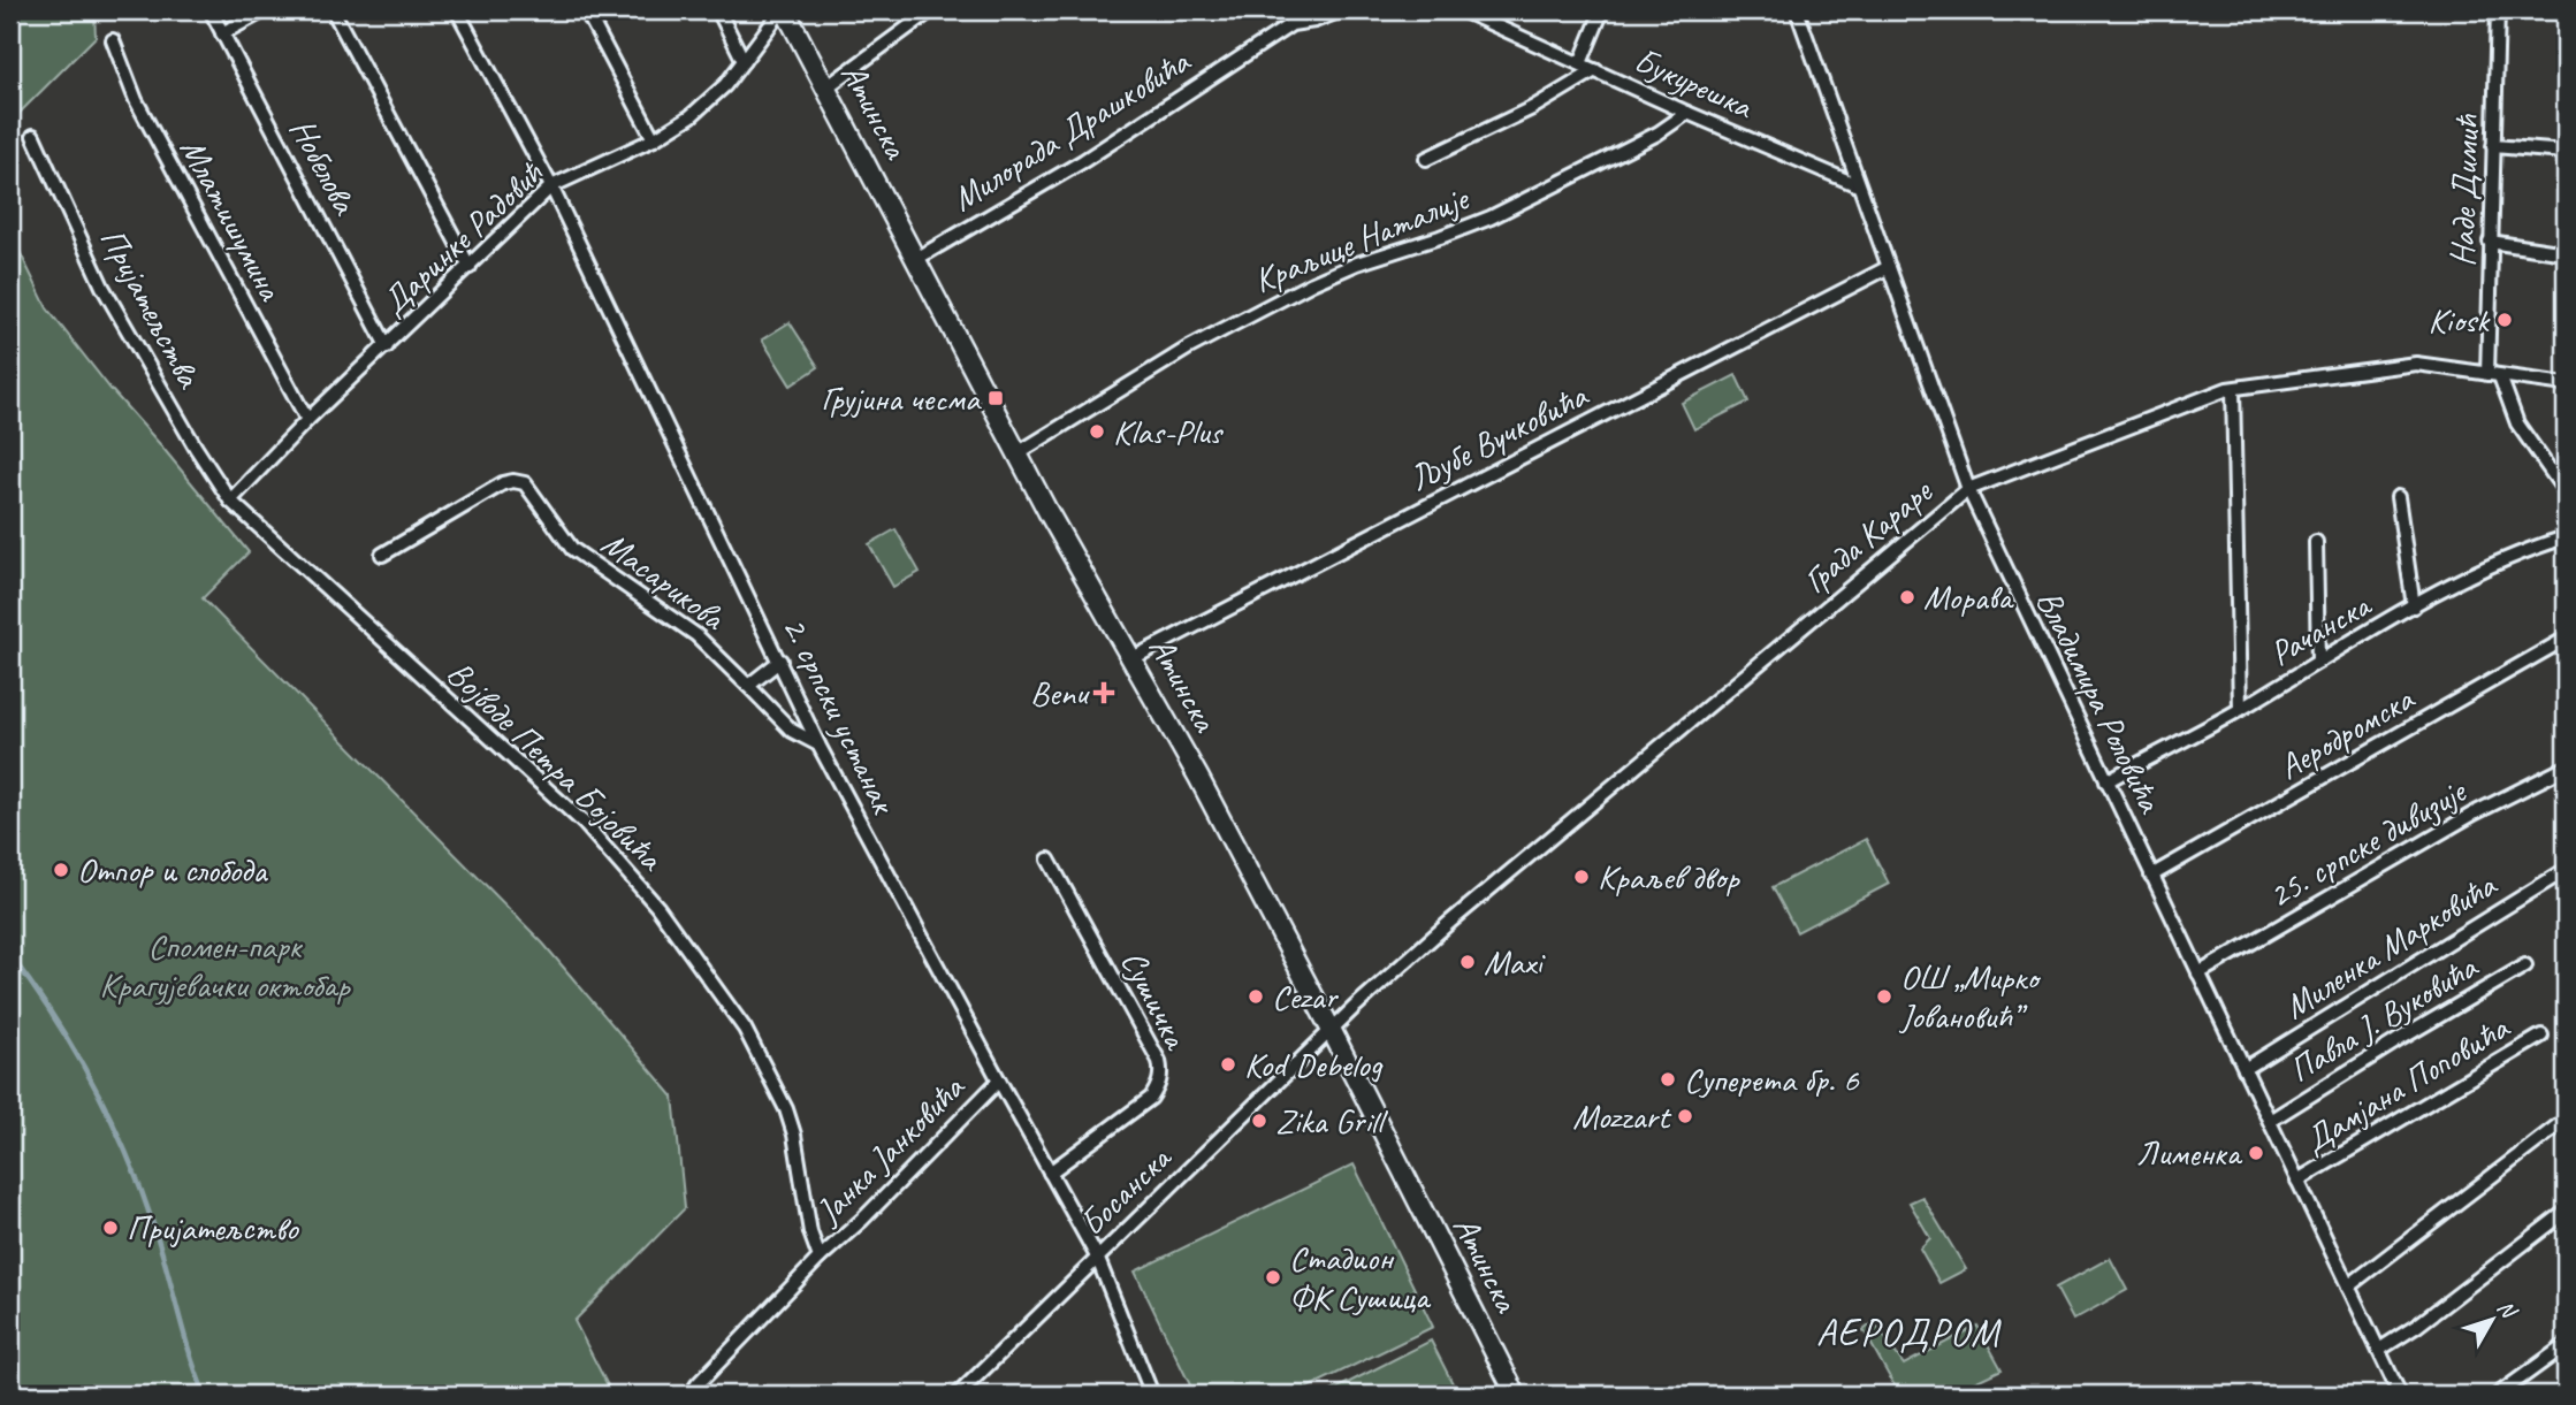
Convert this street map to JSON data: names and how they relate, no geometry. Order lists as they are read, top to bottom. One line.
{"streets":{"street":["Букурешка","Атинска","Милорада Драшковића","Нобелова","Наде Димић","Млатишумина","Даринке Радовић","Краљице Наталије","Пријатељства","Љубе Вучковића","Града Караре","Масарикова","Рачанска","Владимира Роловића","2. српски устанак","Аеродромска","Војводе Петра Бојовића","25. српске дивизије","Миленка Марковића","Сушичка","Павла Ј. Вуковића","Дамјана Поповића","Јанка Јанковића","Босанска"]},"crossings":[["Букурешка","Краљице Наталије"],["Букурешка","Владимира Роловића"],["Атинска","Милорада Драшковића"],["Атинска","Даринке Радовић"],["Атинска","Краљице Наталије"],["Атинска","Љубе Вучковића"],["Атинска","Града Караре"],["Атинска","Босанска"],["Нобелова","Даринке Радовић"],["Наде Димић","Града Караре"],["Млатишумина","Даринке Радовић"],["Даринке Радовић","Пријатељства"],["Даринке Радовић","2. српски устанак"],["Даринке Радовић","Војводе Петра Бојовића"],["Пријатељства","Војводе Петра Бојовића"],["Љубе Вучковића","Владимира Роловића"],["Града Караре","Владимира Роловића"],["Града Караре","Босанска"],["Масарикова","2. српски устанак"],["Рачанска","Владимира Роловића"],["Владимира Роловића","Аеродромска"],["Владимира Роловића","25. српске дивизије"],["Владимира Роловића","Миленка Марковића"],["Владимира Роловића","Павла Ј. Вуковића"],["Владимира Роловића","Дамјана Поповића"],["2. српски устанак","Сушичка"],["2. српски устанак","Јанка Јанковића"],["2. српски устанак","Босанска"],["Војводе Петра Бојовића","Јанка Јанковића"]],"districts":["АЕРОДРОМ"],"parks":["Спомен-парк Крагујевачки октобар"],"places":{"other":["Kiosk","Klas-Plus","Морава","Отпор и слобода","Краљев двор","Maxi","Cezar","ОШ „Мирко Јовановић”","Kod Debelog","Суперета бр. 6","Mozzart","Zika Grill","Лименка","Пријатељство","Стадион ФК Сушица"],"transit":["Грујина чесма"],"health":["Benu"]},"north":"top right"}
